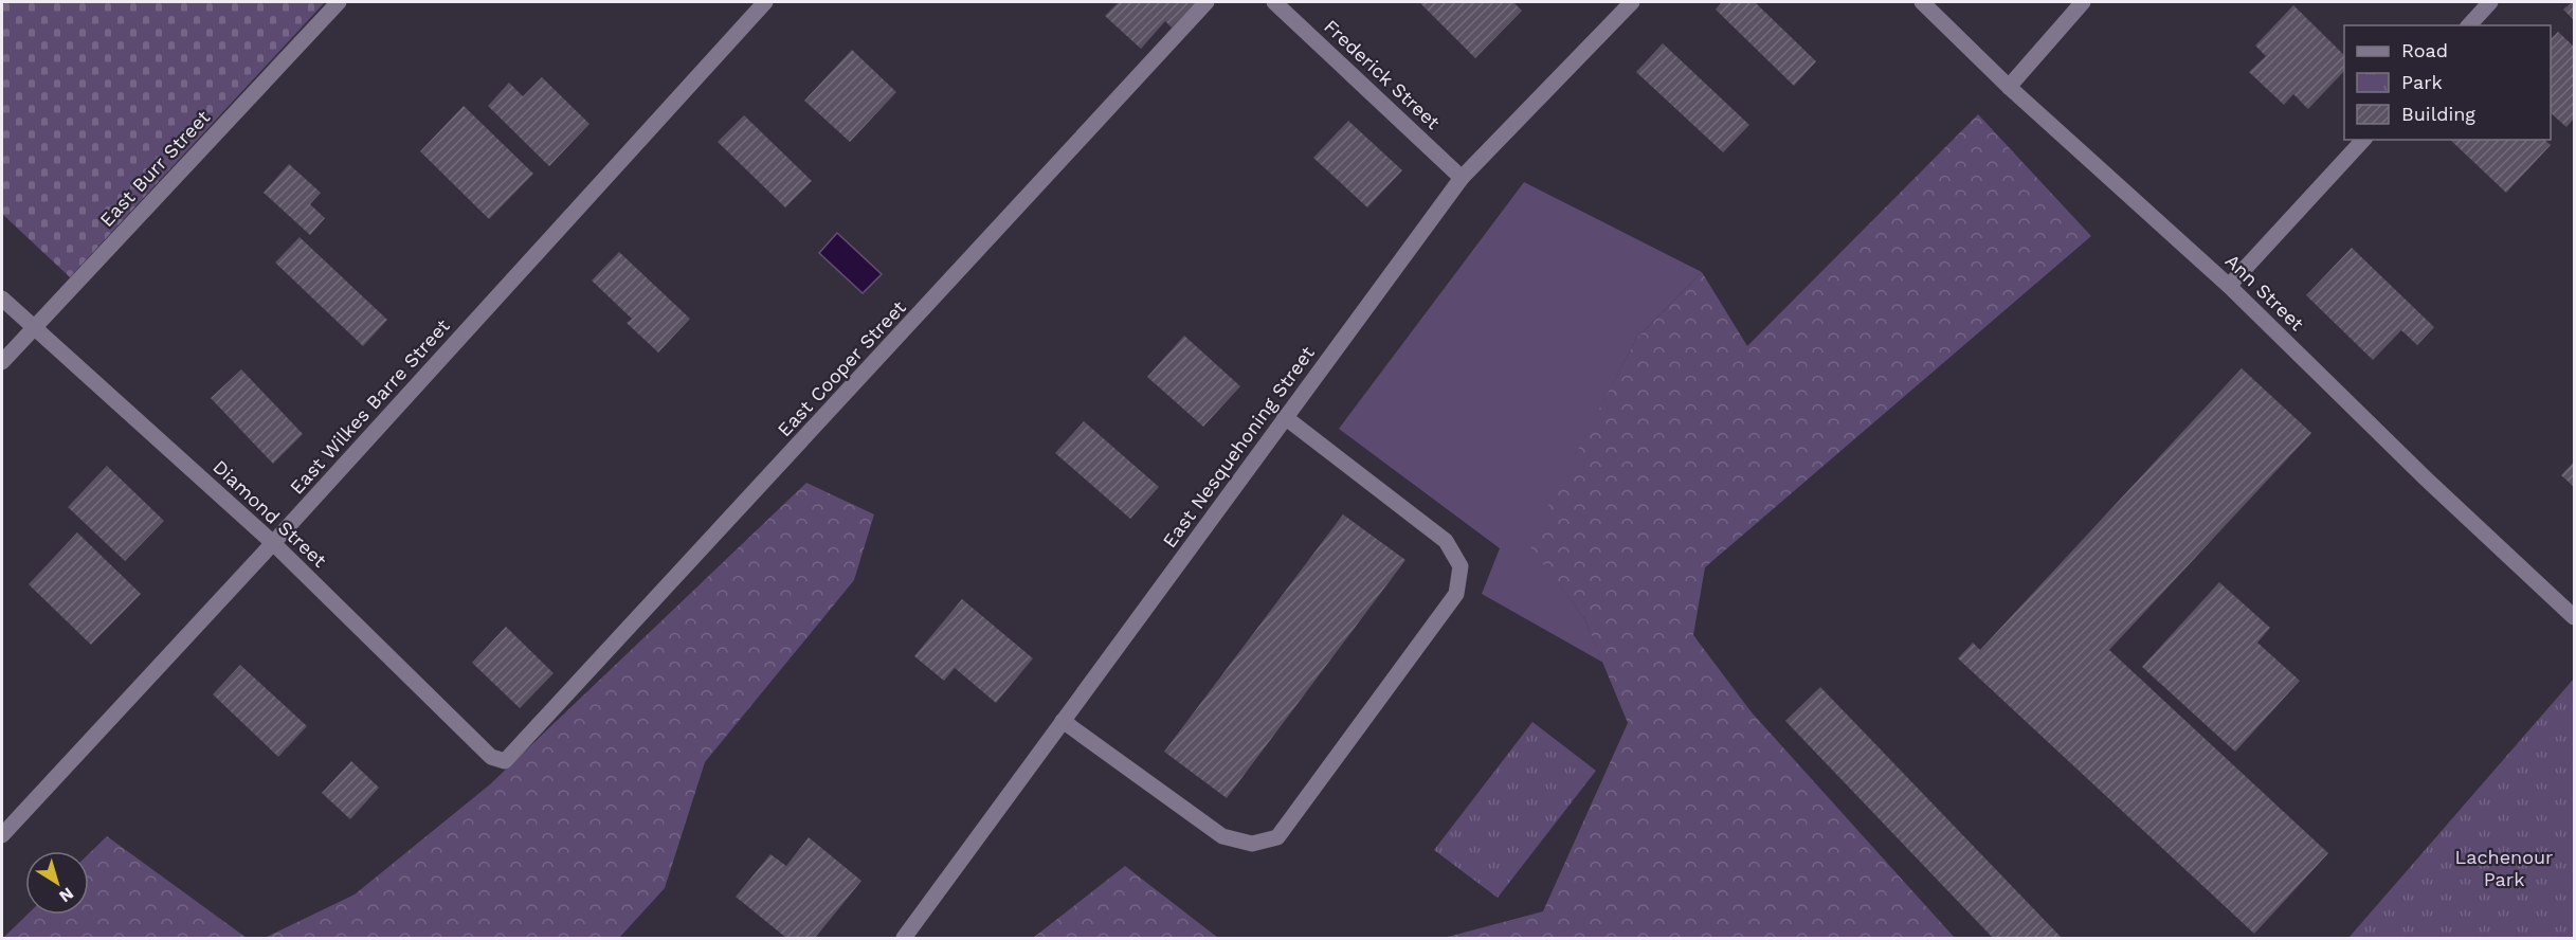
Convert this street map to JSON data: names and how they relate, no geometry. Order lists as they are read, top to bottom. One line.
{"streets":{"street":["Frederick Street","East Burr Street","Ann Street","East Cooper Street","East Wilkes Barre Street","East Nesquehoning Street","Diamond Street"]},"crossings":[["Frederick Street","East Nesquehoning Street"],["East Burr Street","Diamond Street"],["East Cooper Street","Diamond Street"],["East Wilkes Barre Street","Diamond Street"]],"parks":["Lachenour Park"],"legend":["Road","Park","Building"],"north":"bottom right"}
